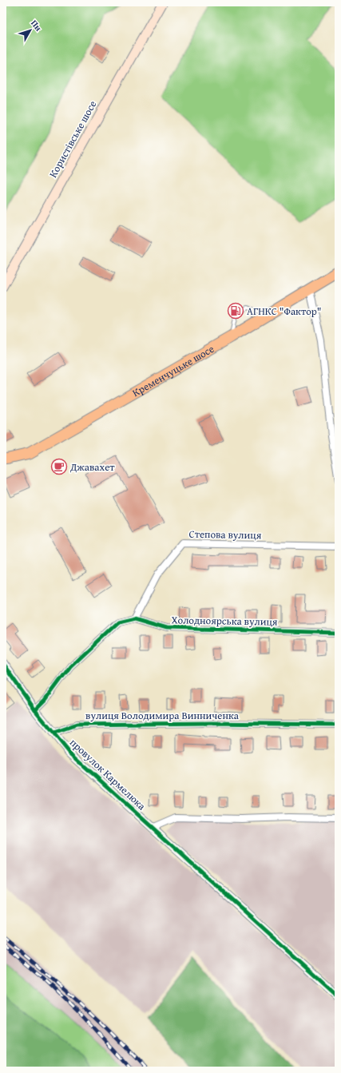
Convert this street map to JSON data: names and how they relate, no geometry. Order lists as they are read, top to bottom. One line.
{"streets":{"highway":["Кременчуцьке шосе"],"main road":["Користівське шосе"],"street":["Степова вулиця","Холодноярська вулиця","вулиця Володимира Винниченка","провулок Кармелюка"]},"crossings":[["Степова вулиця","Холодноярська вулиця"],["вулиця Володимира Винниченка","провулок Кармелюка"]],"places":{"fuel station":["АГНКС \"Фактор\""],"cafe":["Джавахет"]},"north":"top right"}
